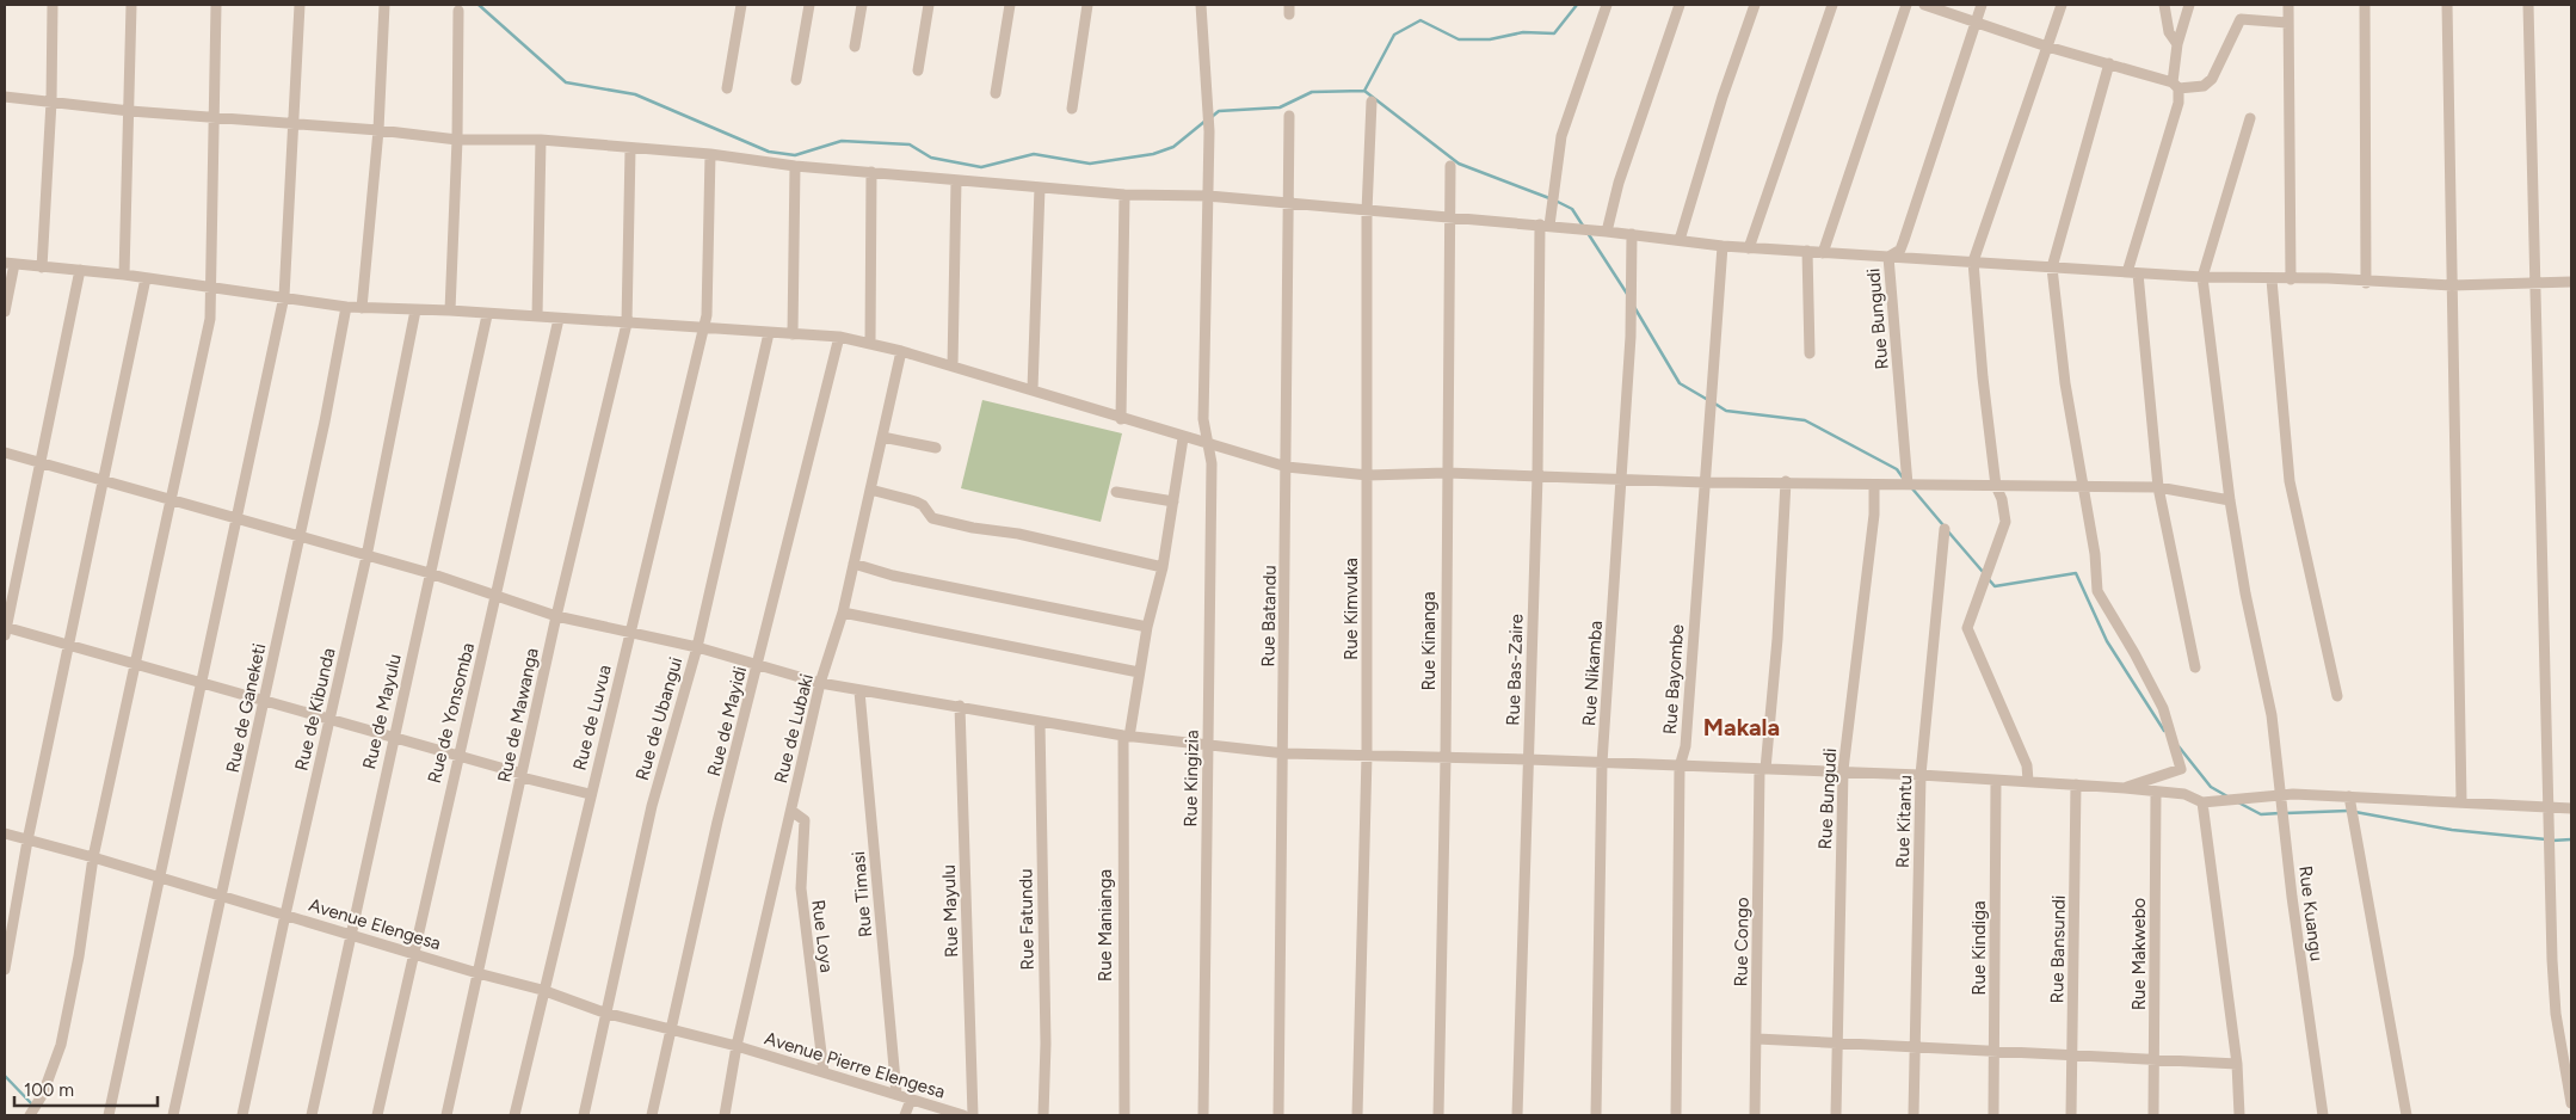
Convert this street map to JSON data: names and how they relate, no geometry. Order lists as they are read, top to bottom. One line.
{"streets":{"street":["Rue Bungudi","Rue Kimvuka","Rue Batandu","Rue Kinanga","Rue Bas-Zaire","Rue Nikamba","Rue Bayombe","Rue de Ganeketi","Rue de Kibunda","Rue de Mayulu","Rue de Yonsomba","Rue de Mawanga","Rue de Luvua","Rue de Ubangui","Rue de Mayidi","Rue de Lubaki","Rue Kingizia","Rue Kitantu","Rue Timasi","Rue Mayulu","Rue Kuangu","Rue Fatundu","Avenue Elengesa","Rue Manianga","Rue Loya","Rue Congo","Rue Kindiga","Rue Bansundi","Rue Makwebo","Avenue Pierre Elengesa"]},"crossings":[["Rue de Ganeketi","Avenue Elengesa"],["Rue de Kibunda","Avenue Elengesa"],["Rue de Mayulu","Avenue Elengesa"],["Rue de Yonsomba","Avenue Elengesa"],["Rue de Mawanga","Avenue Elengesa"],["Rue de Luvua","Avenue Elengesa"],["Rue de Ubangui","Avenue Elengesa"],["Rue de Mayidi","Avenue Elengesa"],["Rue de Lubaki","Avenue Elengesa"],["Rue de Lubaki","Rue Loya"],["Rue de Lubaki","Avenue Pierre Elengesa"],["Rue Timasi","Avenue Pierre Elengesa"],["Avenue Elengesa","Avenue Pierre Elengesa"],["Rue Loya","Avenue Pierre Elengesa"]],"districts":["Makala"],"scale_bar":"100 m"}
